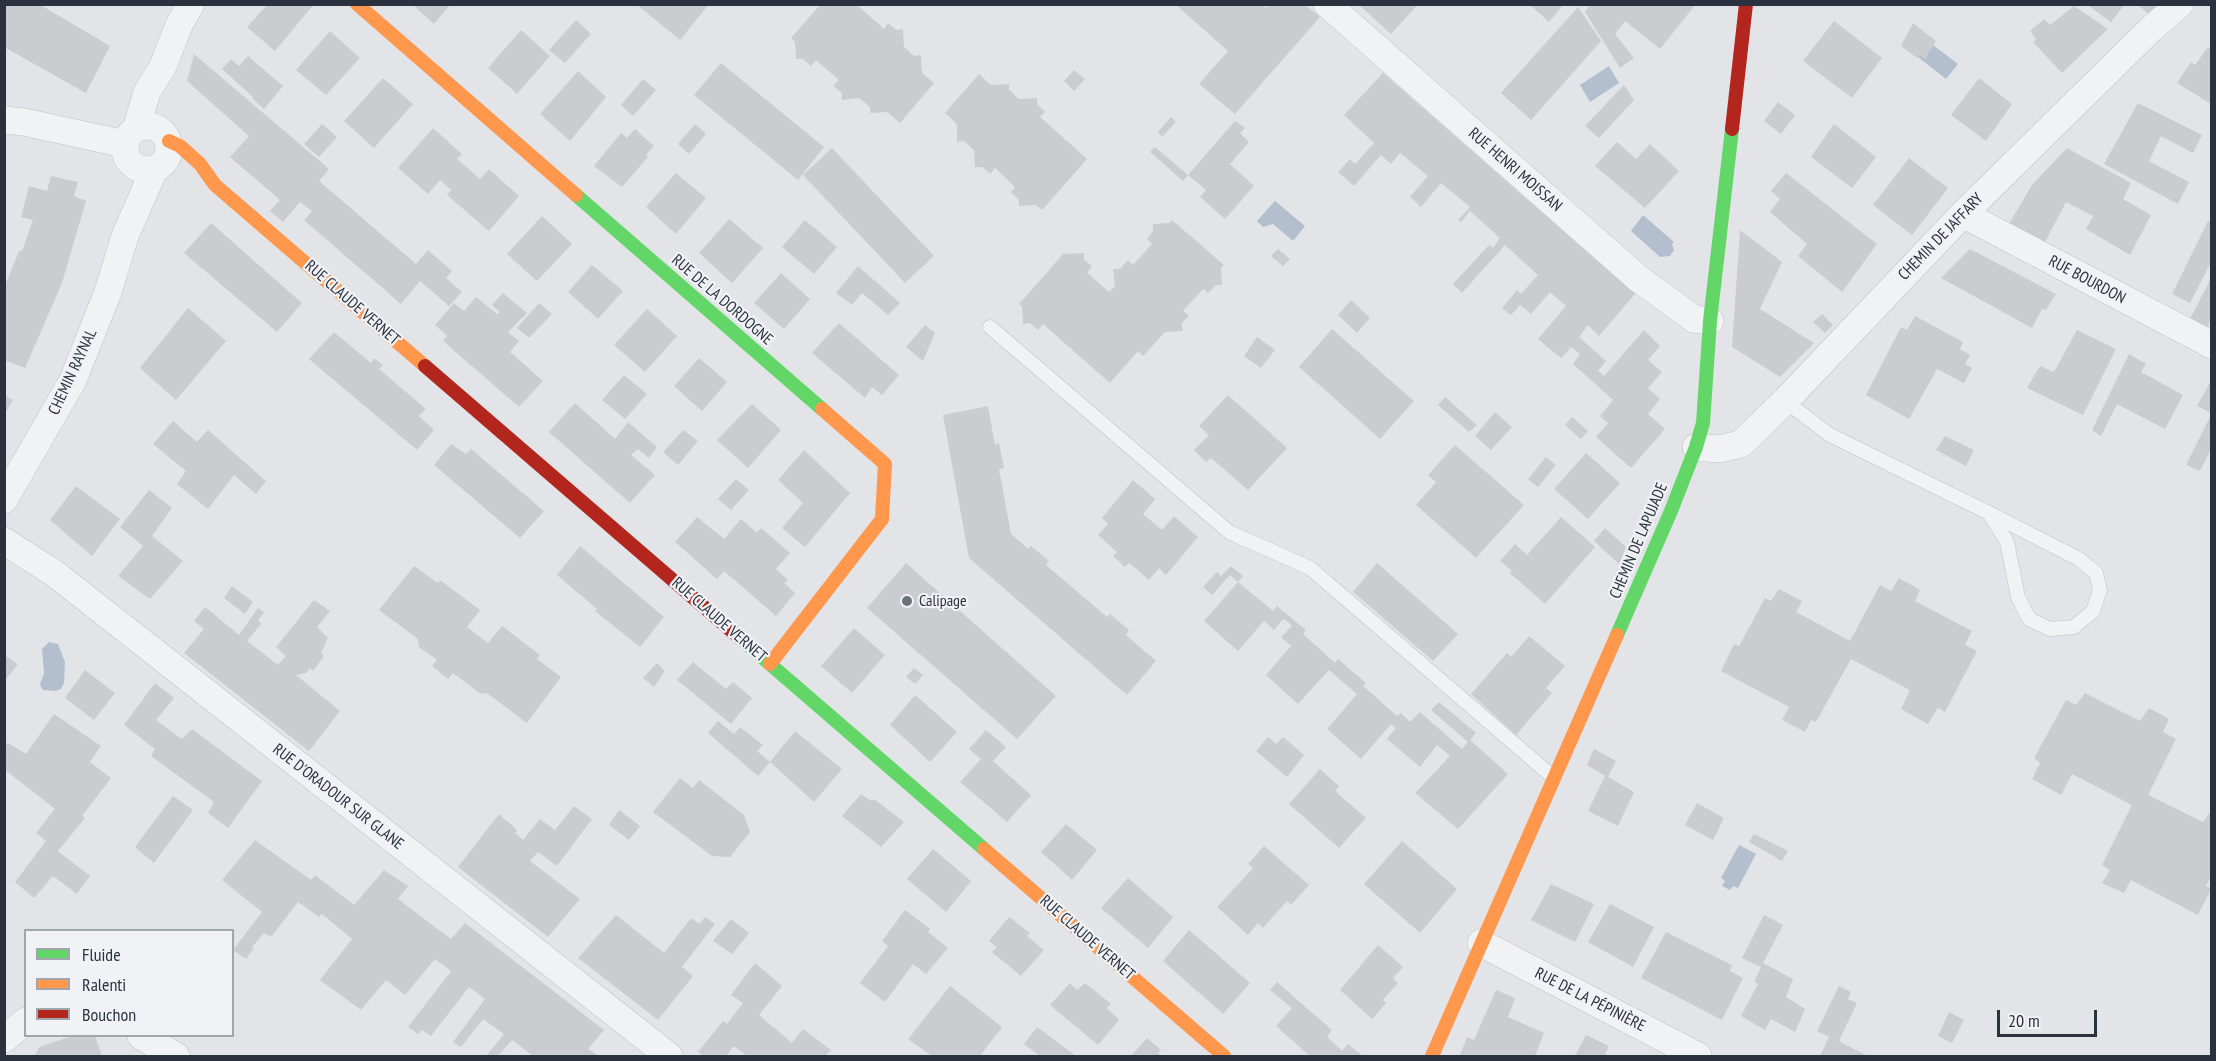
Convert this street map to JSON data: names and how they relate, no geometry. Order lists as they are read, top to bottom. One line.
{"streets":{"street":["RUE HENRI MOISSAN","CHEMIN DE JAFFARY","RUE BOURDON","RUE DE LA DORDOGNE","RUE CLAUDE VERNET","CHEMIN RAYNAL","CHEMIN DE LAPUJADE","RUE D'ORADOUR SUR GLANE","RUE DE LA PÉPINIÈRE"]},"crossings":[["RUE HENRI MOISSAN","CHEMIN DE LAPUJADE"],["CHEMIN DE JAFFARY","RUE BOURDON"],["CHEMIN DE JAFFARY","CHEMIN DE LAPUJADE"],["RUE DE LA DORDOGNE","RUE CLAUDE VERNET"],["RUE CLAUDE VERNET","CHEMIN RAYNAL"],["CHEMIN DE LAPUJADE","RUE DE LA PÉPINIÈRE"]],"places":["Calipage"],"legend":["Fluide","Ralenti","Bouchon"],"scale_bar":"20 m"}
